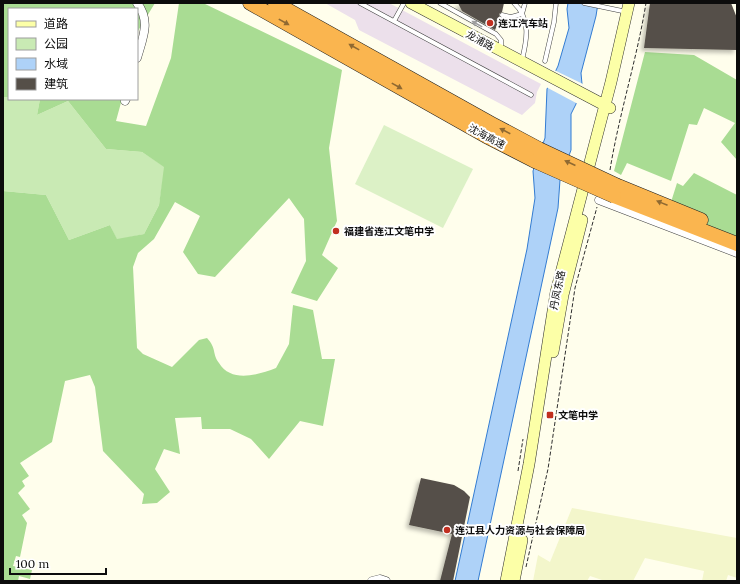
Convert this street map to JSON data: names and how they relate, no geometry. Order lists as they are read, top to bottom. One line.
{"streets":{"highway":["沈海高速"],"main road":["龙浦路","丹凤东路"]},"crossings":[["龙浦路","丹凤东路"]],"places":{"other":["连江汽车站","福建省连江文笔中学","连江县人力资源与社会保障局"],"transit":["文笔中学"]},"legend":["道路","公园","水域","建筑"],"scale_bar":"100 m"}
